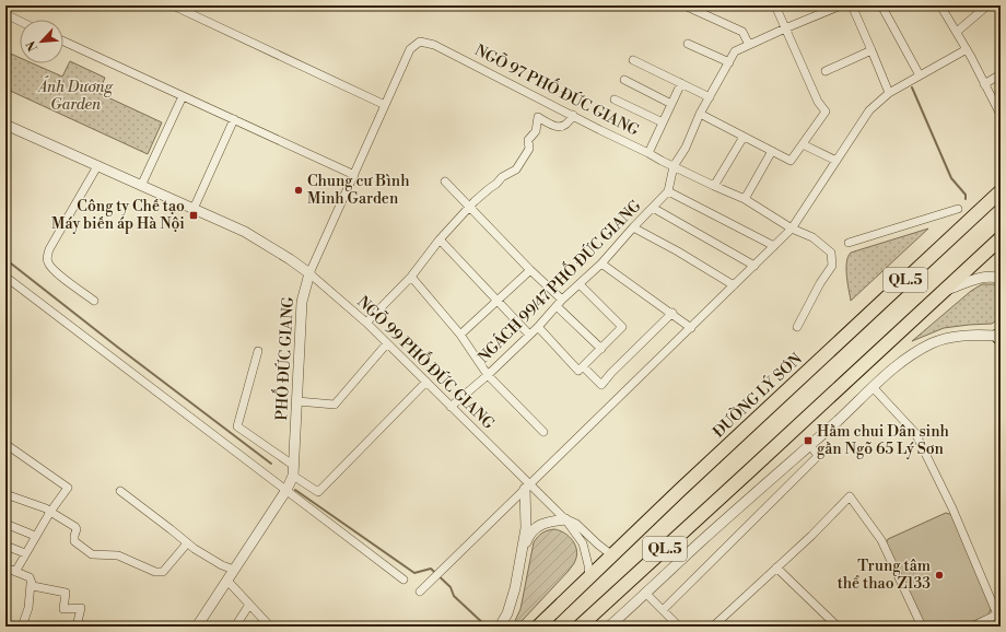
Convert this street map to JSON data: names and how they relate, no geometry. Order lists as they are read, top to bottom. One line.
{"streets":{"highway":["QL.5","ĐƯỜNG LÝ SƠN"],"street":["NGÕ 97 PHỐ ĐỨC GIANG","NGÁCH 99/47 PHỐ ĐỨC GIANG","PHỐ ĐỨC GIANG","NGÕ 99 PHỐ ĐỨC GIANG"]},"crossings":[["NGÕ 97 PHỐ ĐỨC GIANG","NGÁCH 99/47 PHỐ ĐỨC GIANG"],["NGÕ 97 PHỐ ĐỨC GIANG","PHỐ ĐỨC GIANG"],["NGÕ 97 PHỐ ĐỨC GIANG","NGÕ 99 PHỐ ĐỨC GIANG"],["NGÁCH 99/47 PHỐ ĐỨC GIANG","NGÕ 99 PHỐ ĐỨC GIANG"],["PHỐ ĐỨC GIANG","NGÕ 99 PHỐ ĐỨC GIANG"]],"parks":["Ánh Dương Garden"],"places":{"other":["Chung cư Bình Minh Garden","Trung tâm thể thao Z133"],"transit":["Công ty Chế tạo Máy biến áp Hà Nội","Hầm chui Dân sinh gần Ngõ 65 Lý Sơn"]},"north":"bottom left"}
